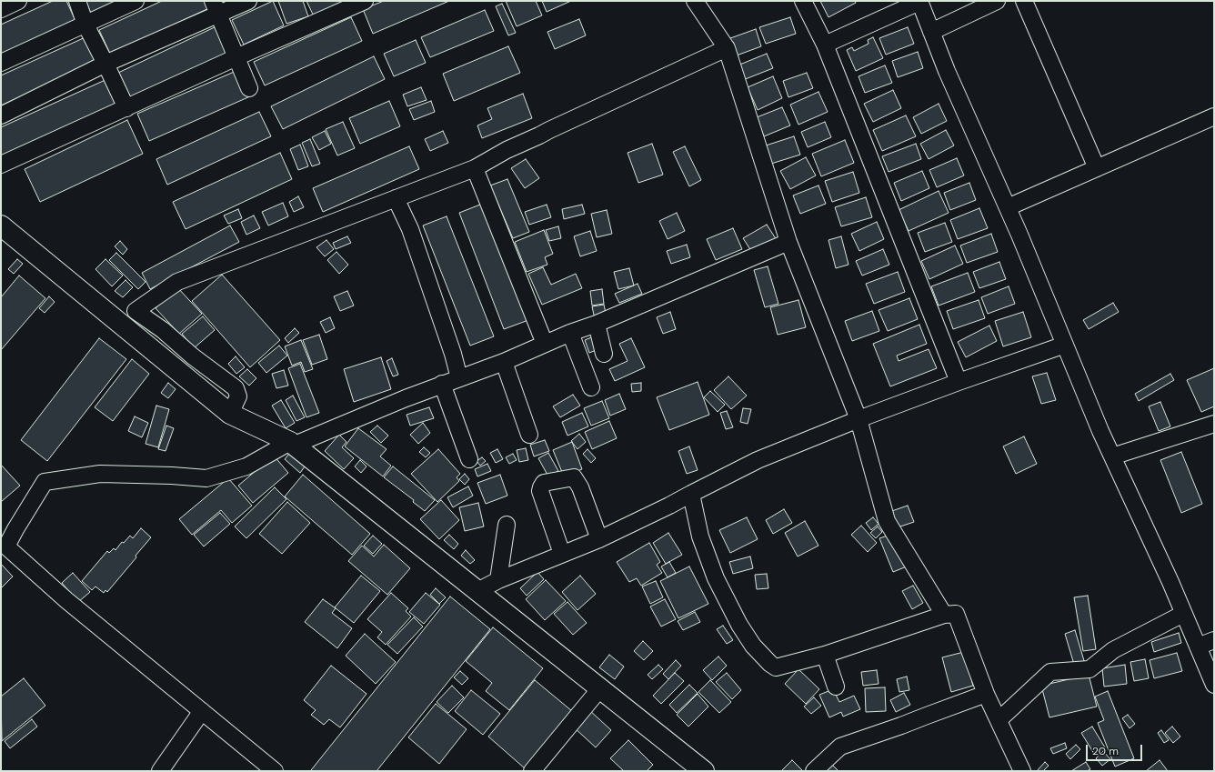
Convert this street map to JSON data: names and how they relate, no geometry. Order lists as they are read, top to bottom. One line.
{"scale_bar":"20 m"}
